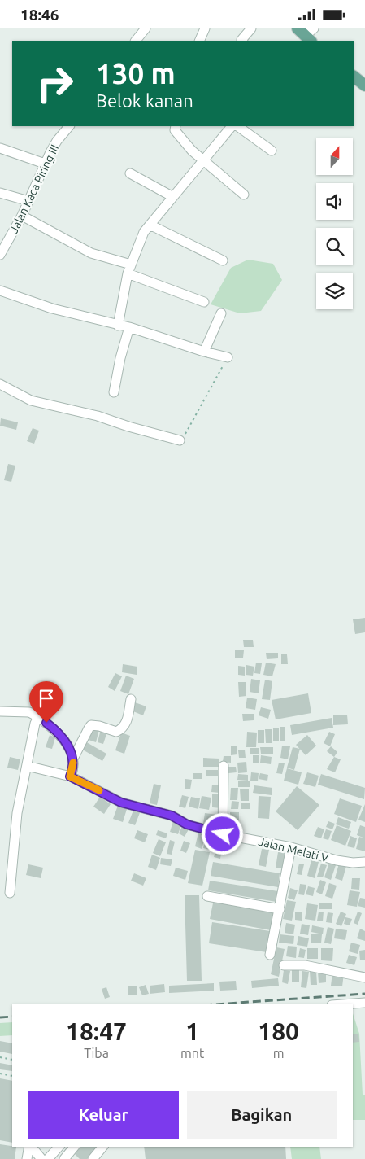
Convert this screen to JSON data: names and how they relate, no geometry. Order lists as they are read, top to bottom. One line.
{"streets":{"street":["Jalan Kaca Piring III","Jalan Melati V"]},"north":"top","page":{"status":"18:46","turn":["130 m","Belok kanan"],"eta":["18:47","Tiba","1","mnt","180","m"],"buttons":["Keluar","Bagikan"]}}
